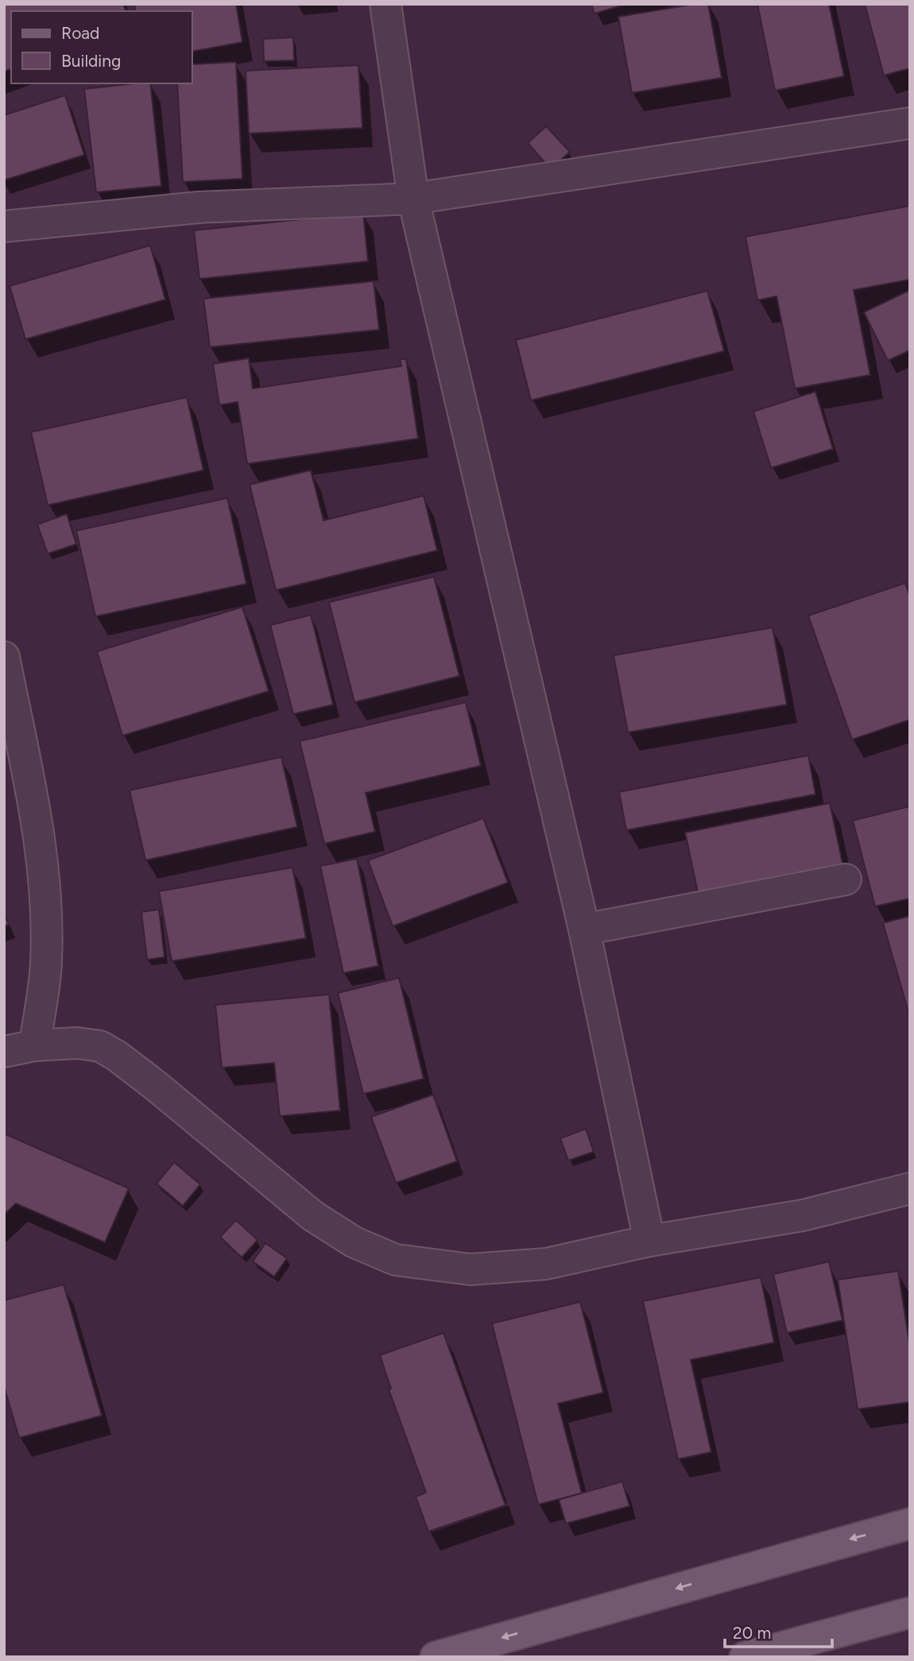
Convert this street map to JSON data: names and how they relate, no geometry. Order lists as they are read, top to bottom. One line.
{"legend":["Road","Building"],"scale_bar":"20 m"}
